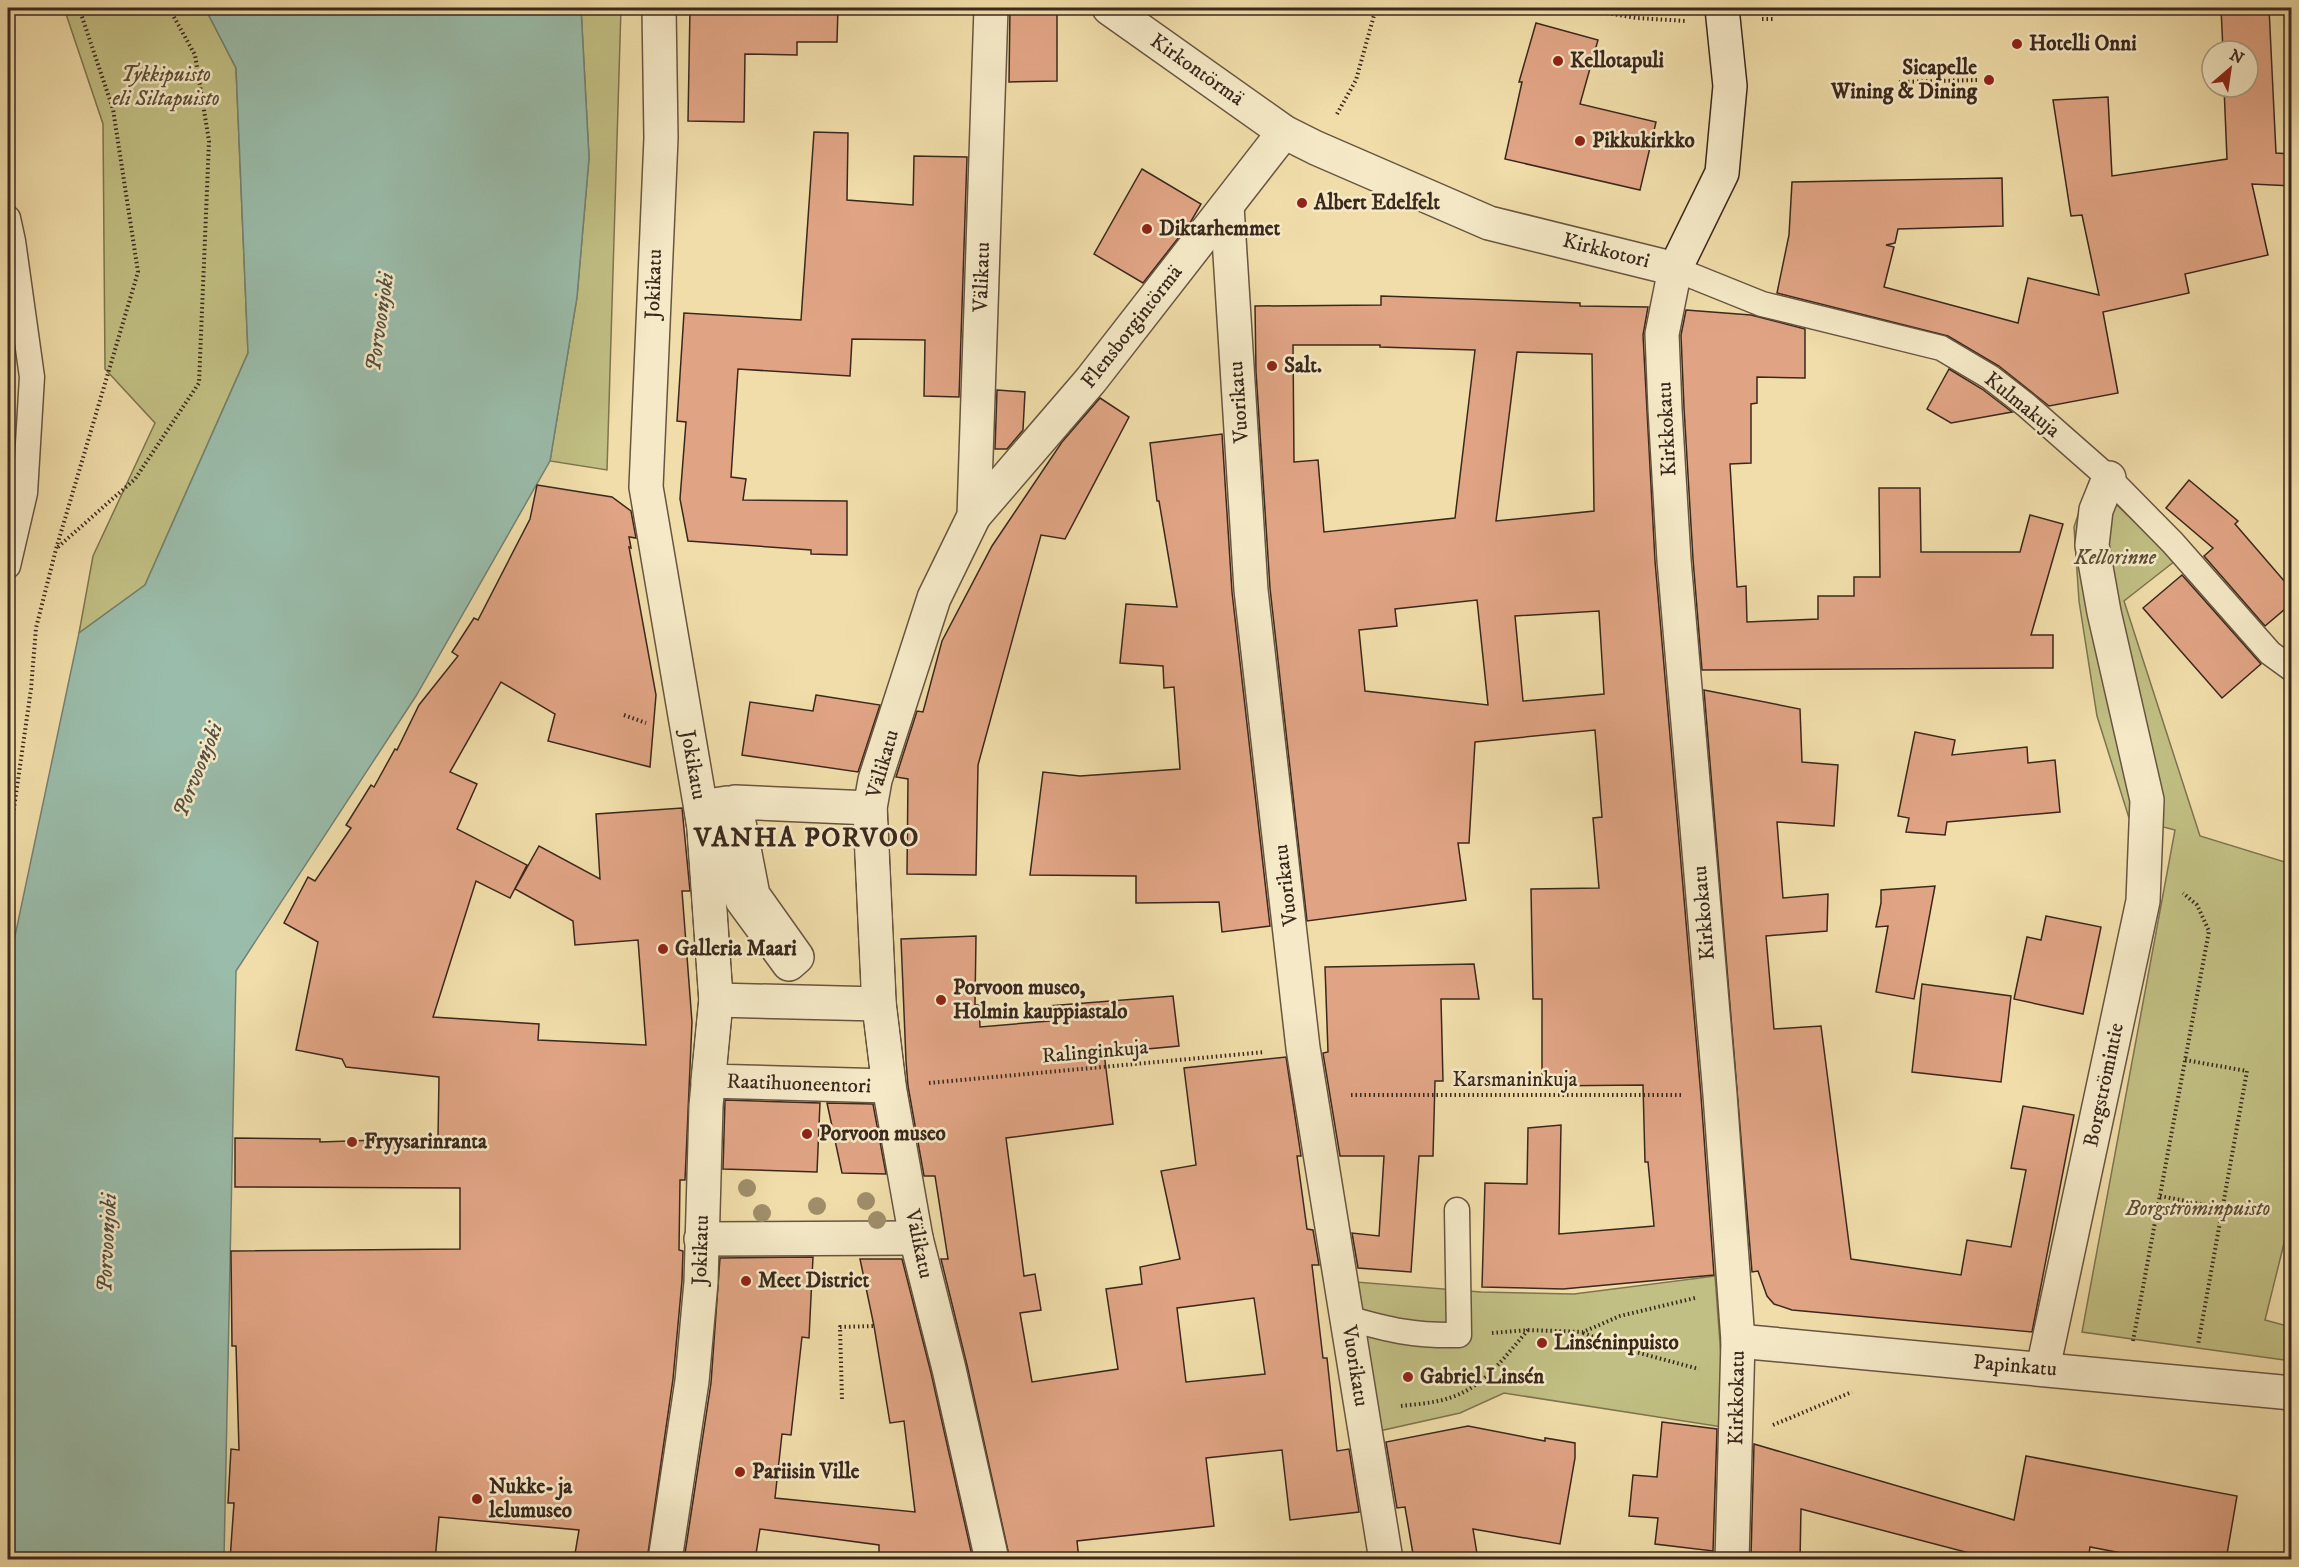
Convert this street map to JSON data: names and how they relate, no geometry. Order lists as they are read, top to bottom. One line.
{"streets":{"street":["Kirkontörmä","Kirkkotori","Välikatu","Jokikatu","Flensborgintörmä","Vuorikatu","Kirkkokatu","Raatihuoneentori","Borgströmintie","Papinkatu"],"lane":["Kulmakuja"],"path":["Ralinginkuja","Karsmaninkuja"]},"crossings":[["Kirkontörmä","Kirkkotori"],["Kirkontörmä","Flensborgintörmä"],["Kirkkotori","Flensborgintörmä"],["Kirkkotori","Kulmakuja"],["Kirkkotori","Kirkkokatu"],["Välikatu","Flensborgintörmä"],["Välikatu","Ralinginkuja"],["Välikatu","Raatihuoneentori"],["Jokikatu","Raatihuoneentori"],["Flensborgintörmä","Vuorikatu"],["Vuorikatu","Ralinginkuja"],["Vuorikatu","Karsmaninkuja"],["Kulmakuja","Kirkkokatu"],["Kulmakuja","Borgströmintie"],["Kirkkokatu","Karsmaninkuja"],["Kirkkokatu","Papinkatu"],["Ralinginkuja","Raatihuoneentori"],["Borgströmintie","Papinkatu"]],"districts":["VANHA PORVOO"],"water":["Porvoonjoki"],"parks":["Tykkipuisto eli Siltapuisto","Kellorinne","Borgströminpuisto"],"places":["Hotelli Onni","Kellotapuli","Sicapelle Wining & Dining","Pikkukirkko","Albert Edelfelt","Diktarhemmet","Salt.","Galleria Maari","Porvoon museo, Holmin kauppiastalo","Porvoon museo","Fryysarinranta","Meet District","Linséninpuisto","Gabriel Linsén","Pariisin Ville","Nukke- ja lelumuseo"],"north":"top right"}
